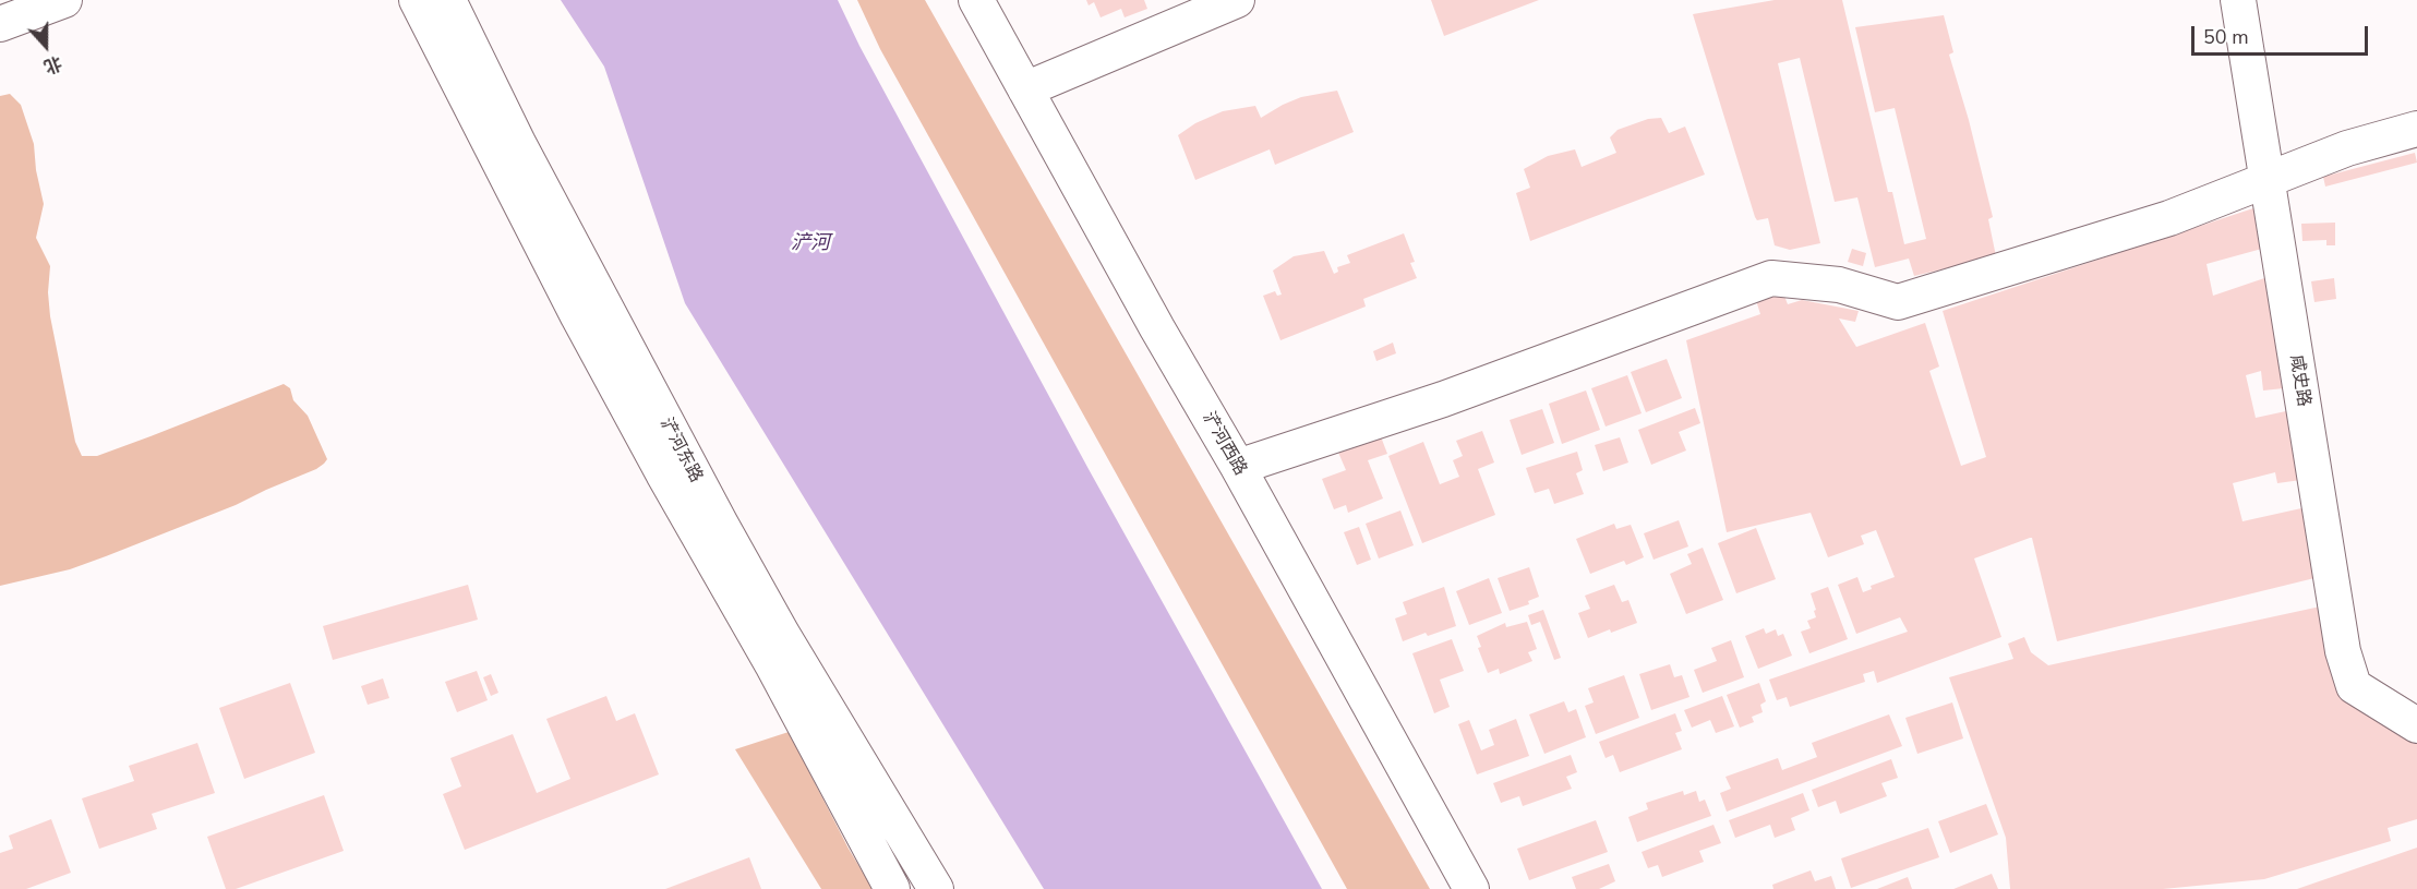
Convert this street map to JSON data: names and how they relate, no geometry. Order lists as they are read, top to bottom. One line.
{"streets":{"street":["咸史路","浐河西路","浐河东路"]},"water":["浐河"],"scale_bar":"50 m","north":"bottom"}
